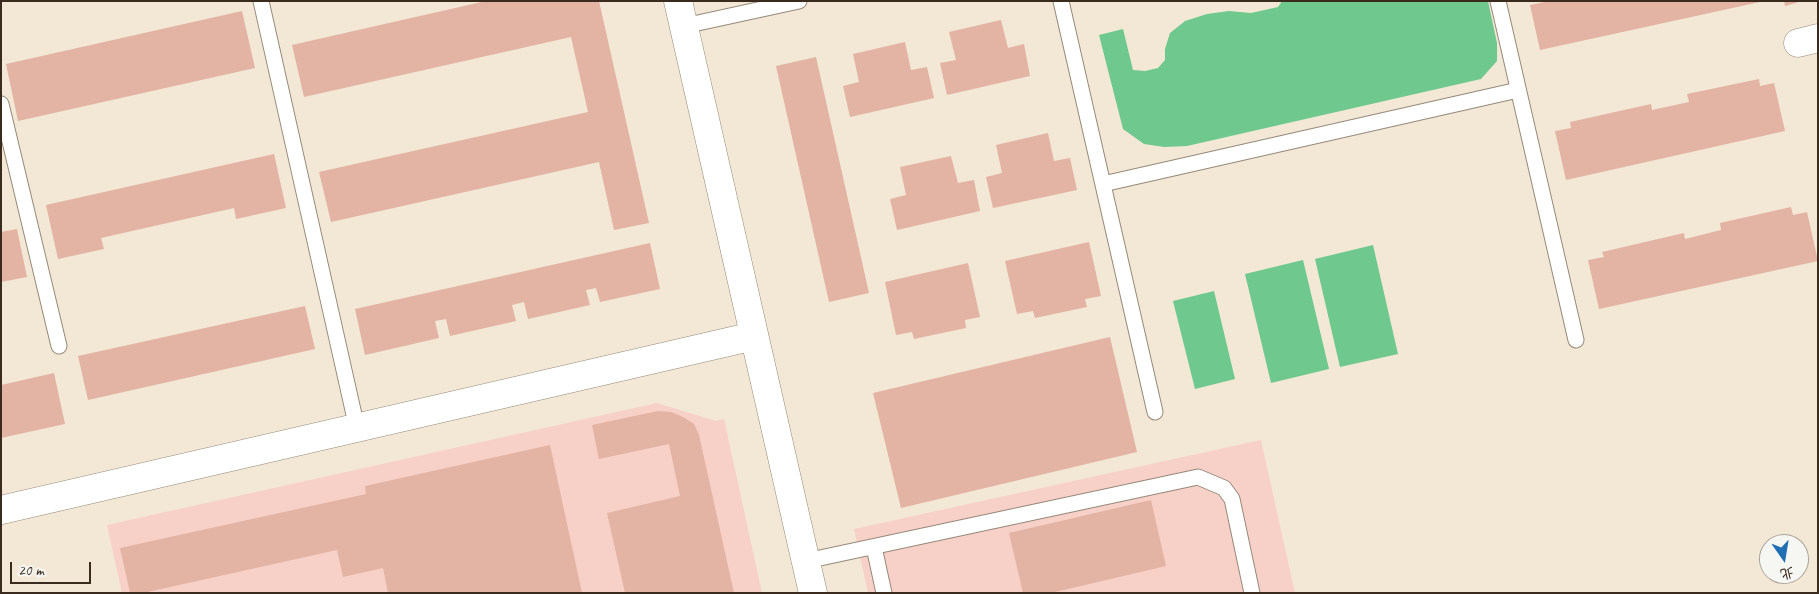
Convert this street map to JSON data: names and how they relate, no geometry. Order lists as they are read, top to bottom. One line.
{"scale_bar":"20 m","north":"bottom"}
